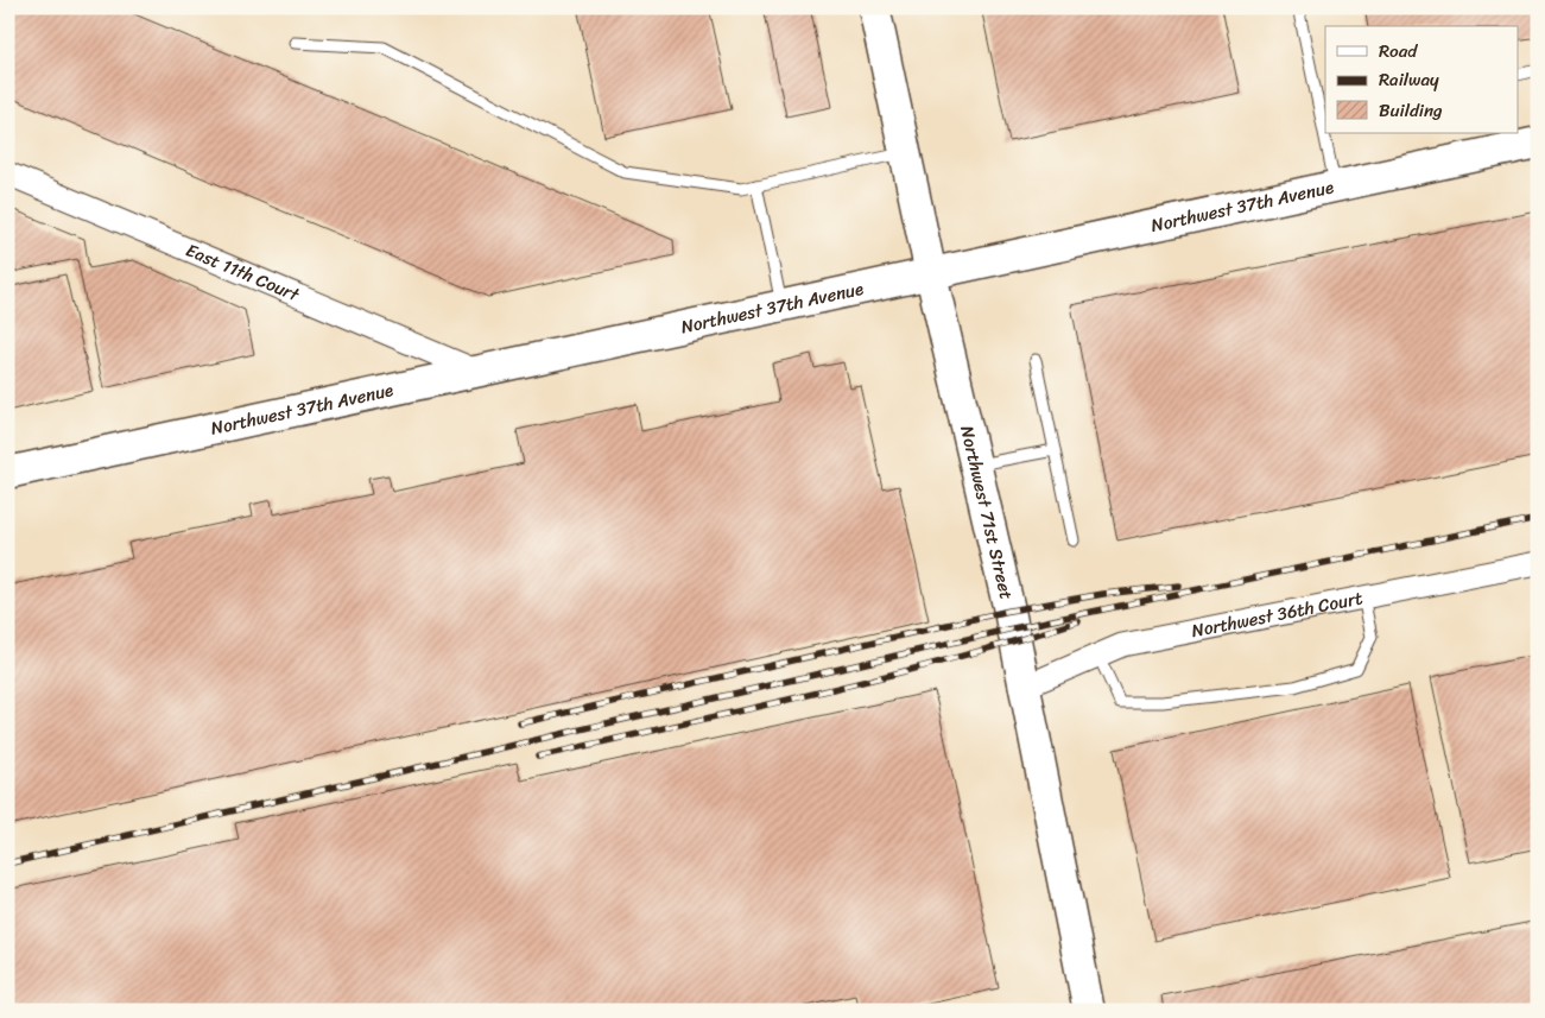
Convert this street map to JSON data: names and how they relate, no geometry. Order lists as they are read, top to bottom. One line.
{"streets":{"street":["Northwest 37th Avenue","East 11th Court","Northwest 71st Street","Northwest 36th Court"]},"crossings":[["Northwest 37th Avenue","East 11th Court"],["Northwest 37th Avenue","Northwest 71st Street"],["Northwest 71st Street","Northwest 36th Court"]],"legend":["Road","Railway","Building"]}
